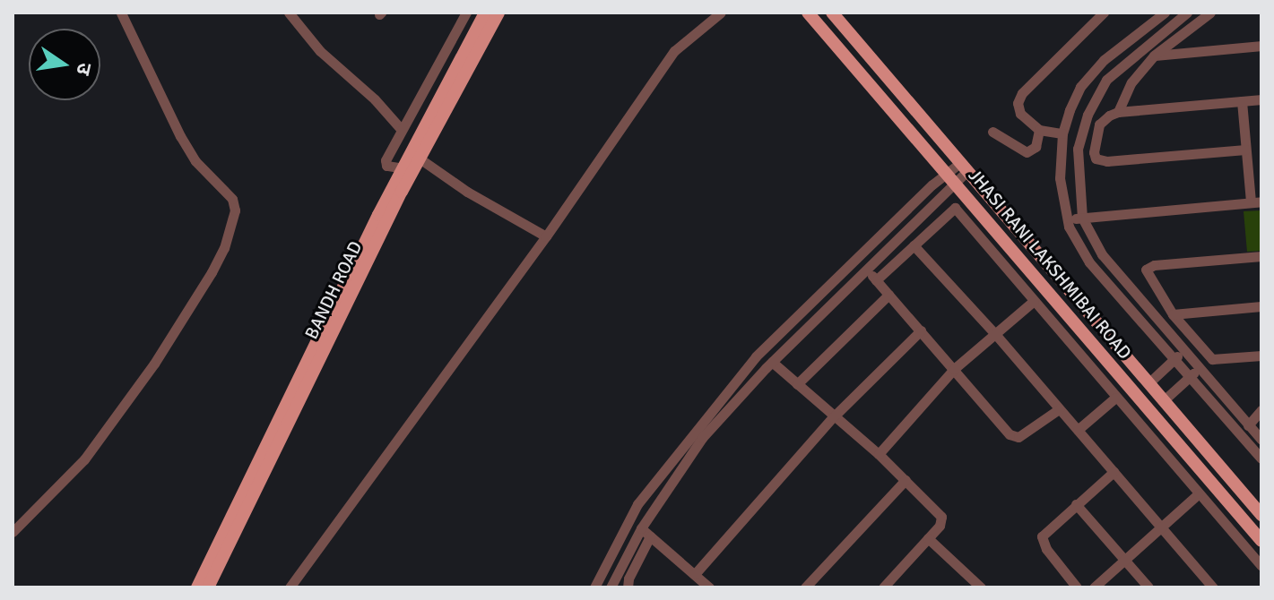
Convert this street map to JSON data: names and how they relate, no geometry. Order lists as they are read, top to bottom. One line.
{"streets":{"main road":["JHASI RANI LAKSHMIBAI ROAD","BANDH ROAD"]},"north":"right"}
